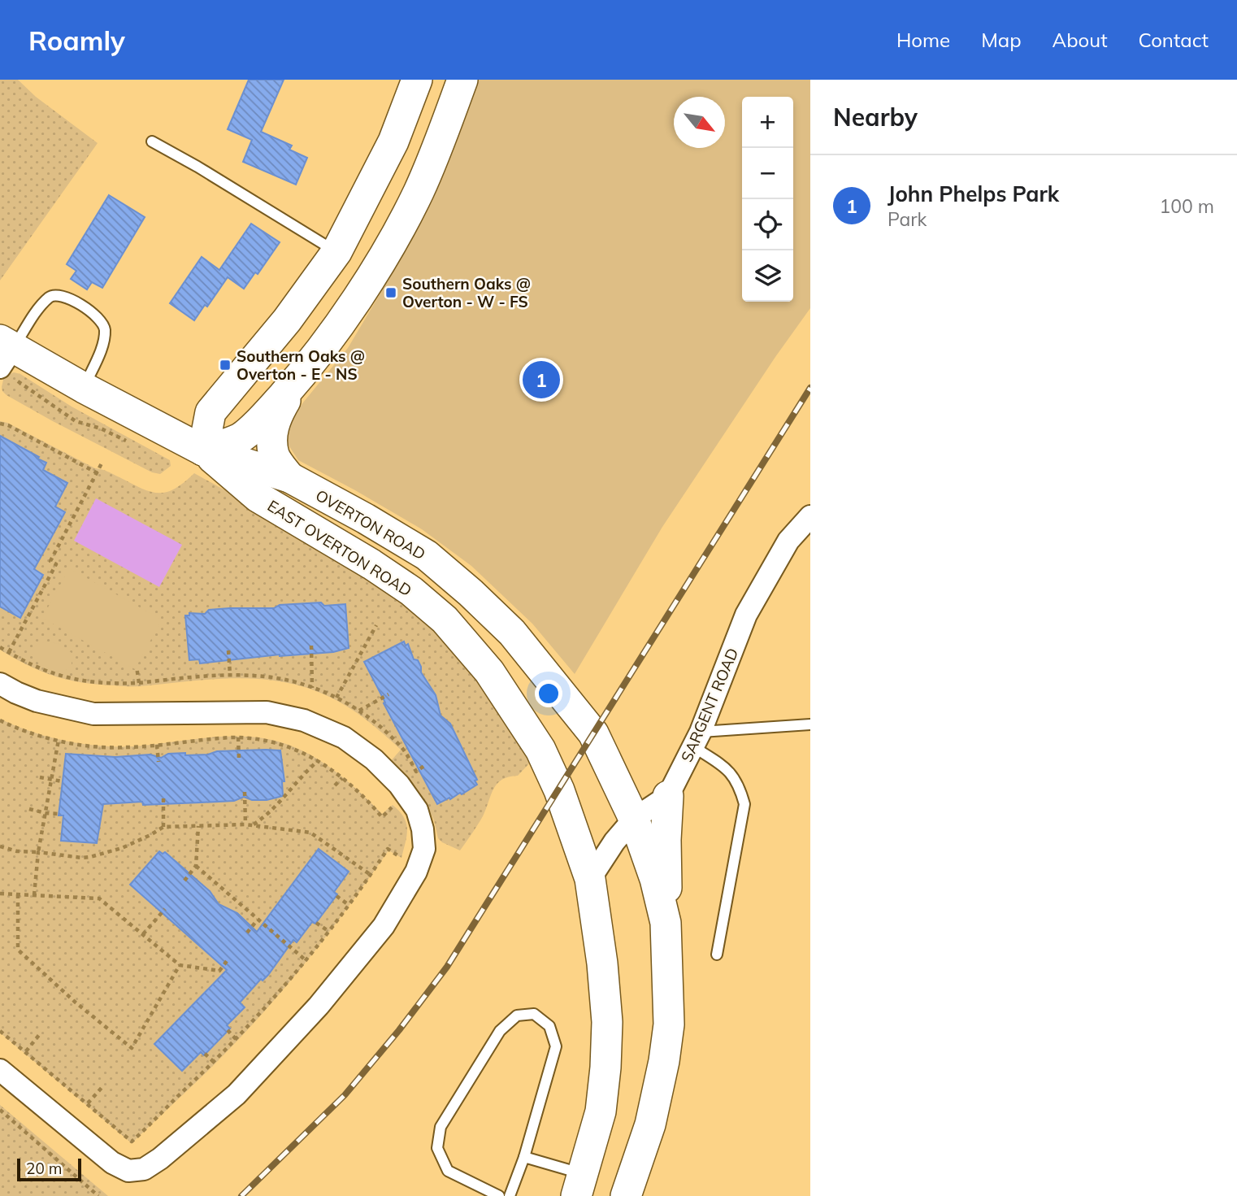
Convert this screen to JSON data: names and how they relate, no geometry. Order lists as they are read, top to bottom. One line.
{"streets":{"street":["OVERTON ROAD","EAST OVERTON ROAD","SARGENT ROAD"]},"crossings":[["OVERTON ROAD","EAST OVERTON ROAD"],["OVERTON ROAD","SARGENT ROAD"],["EAST OVERTON ROAD","SARGENT ROAD"]],"places":{"transit":["Southern Oaks @ Overton - W - FS","Southern Oaks @ Overton - E - NS"]},"scale_bar":"20 m","north":"bottom right","page":{"header":"Roamly","nav":["Home","Map","About","Contact"],"heading":"Nearby","map_buttons":["+","−"],"list":[{"mark":"1","name":"John Phelps Park","note":"Park","value":"100 m"}],"pins":"1","scale":"20 m"}}
